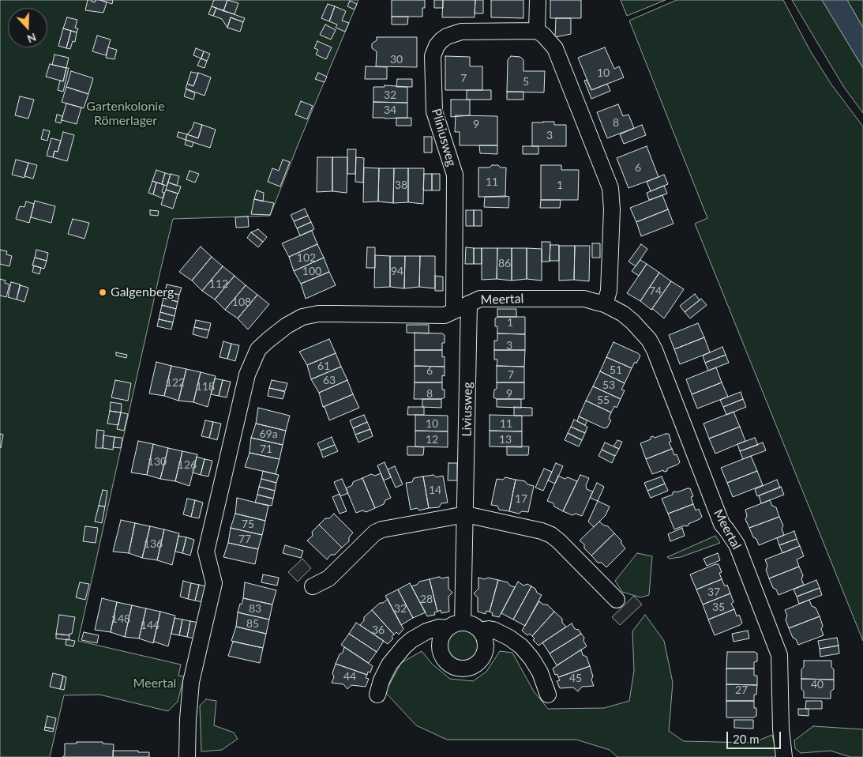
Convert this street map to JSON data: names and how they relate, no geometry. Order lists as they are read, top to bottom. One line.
{"streets":{"street":["Pliniusweg","Meertal","Liviusweg"]},"crossings":[["Pliniusweg","Meertal"],["Meertal","Liviusweg"]],"parks":["Gartenkolonie Römerlager","Meertal"],"places":["Galgenberg"],"house_numbers":["30","10","7","5","32","34","8","9","3","6","11","38","1","102","86","100","94","112","74","108","1","3","61","51","6","7","63","122","53","118","8","9","55","10","11","69a","12","13","71","130","126","14","17","75","77","136","37","28","35","83","32","148","85","144","36","44","45","40","27"],"scale_bar":"20 m","north":"bottom"}
